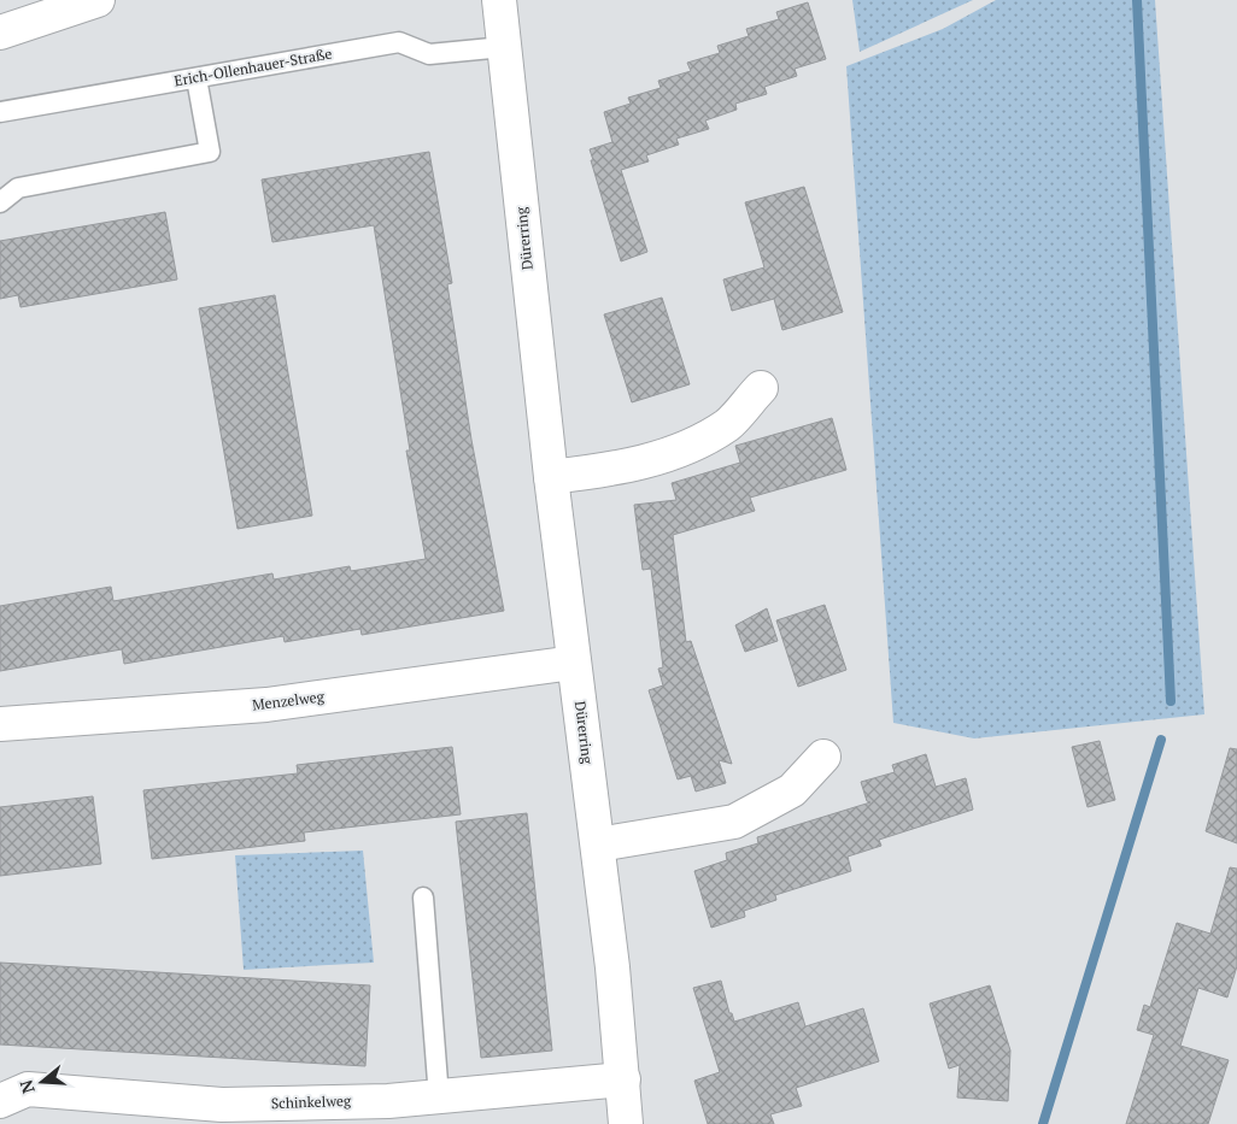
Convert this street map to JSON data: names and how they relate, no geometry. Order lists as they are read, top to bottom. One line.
{"streets":{"street":["Dürerring","Menzelweg","Schinkelweg"],"lane":["Erich-Ollenhauer-Straße"]},"crossings":[["Erich-Ollenhauer-Straße","Dürerring"],["Dürerring","Menzelweg"],["Dürerring","Schinkelweg"]],"north":"left"}
